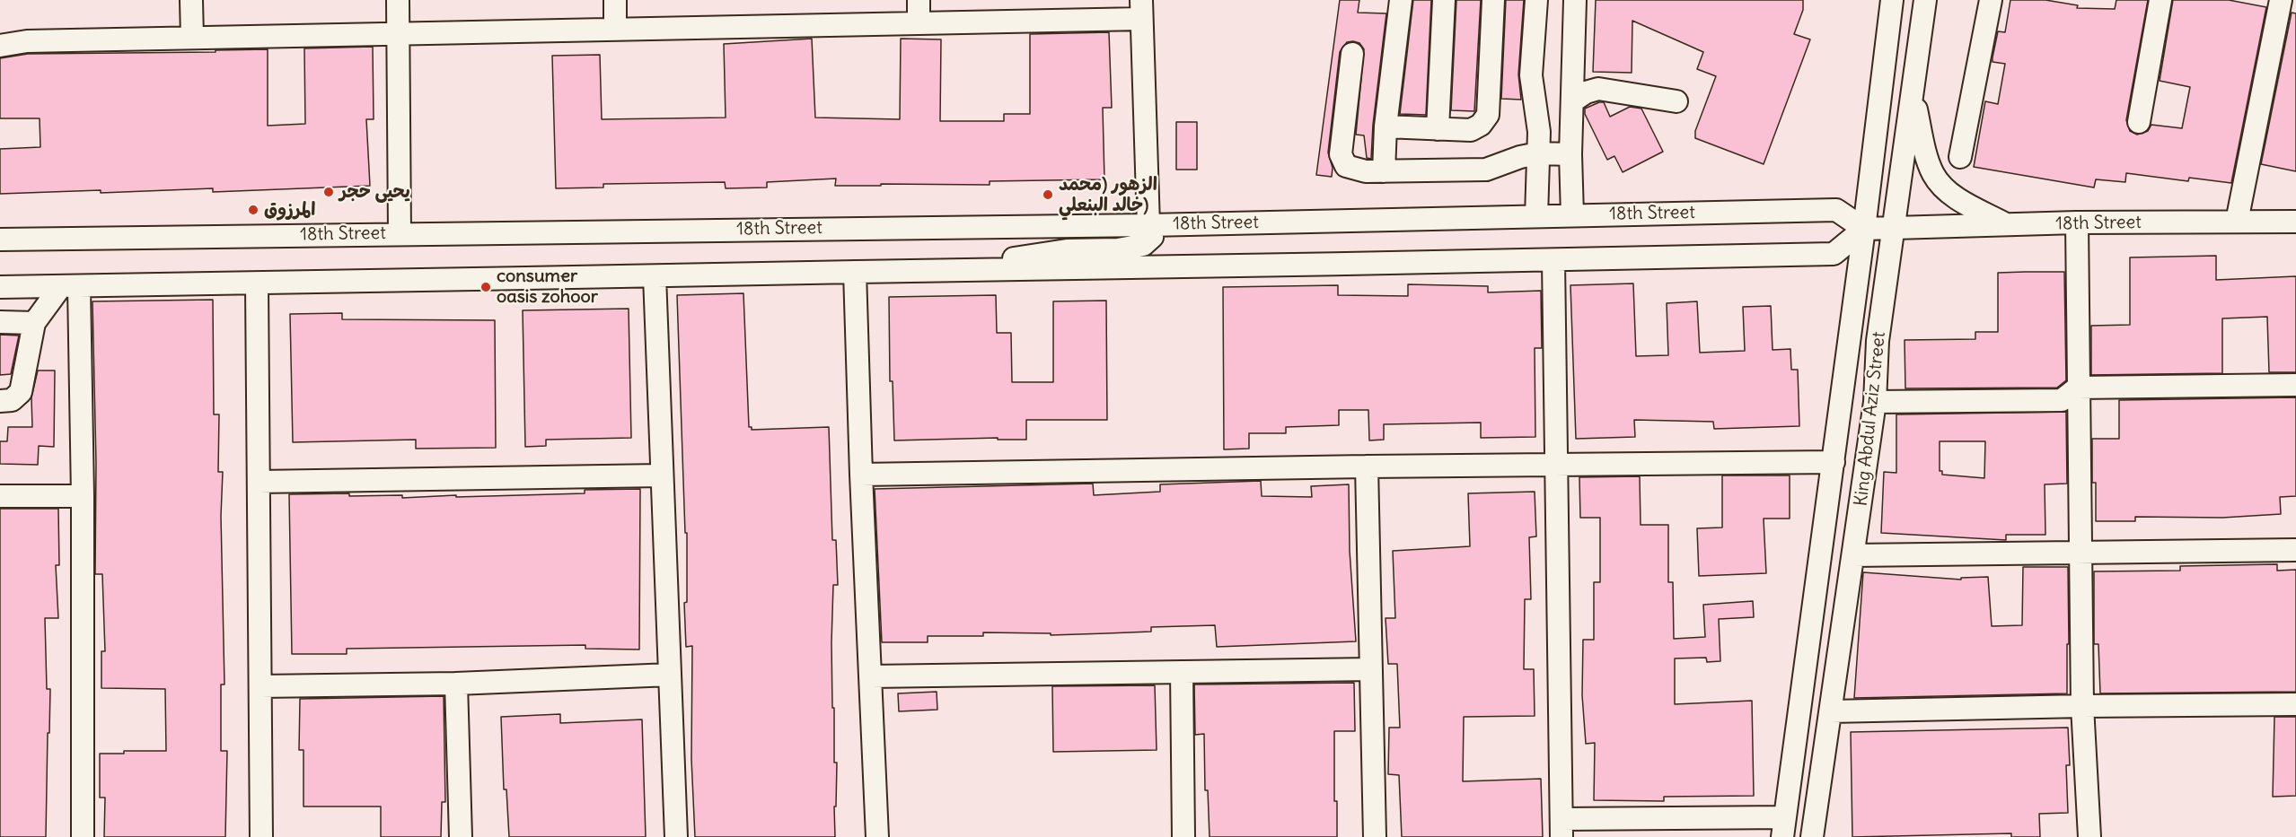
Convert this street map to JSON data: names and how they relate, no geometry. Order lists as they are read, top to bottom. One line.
{"streets":{"street":["18th Street","King Abdul Aziz Street"]},"crossings":[["18th Street","King Abdul Aziz Street"]],"places":["يحيى حجر","الزهور (محمد خالد البنعلي)","المرزوق","consumer oasis zohoor"]}
